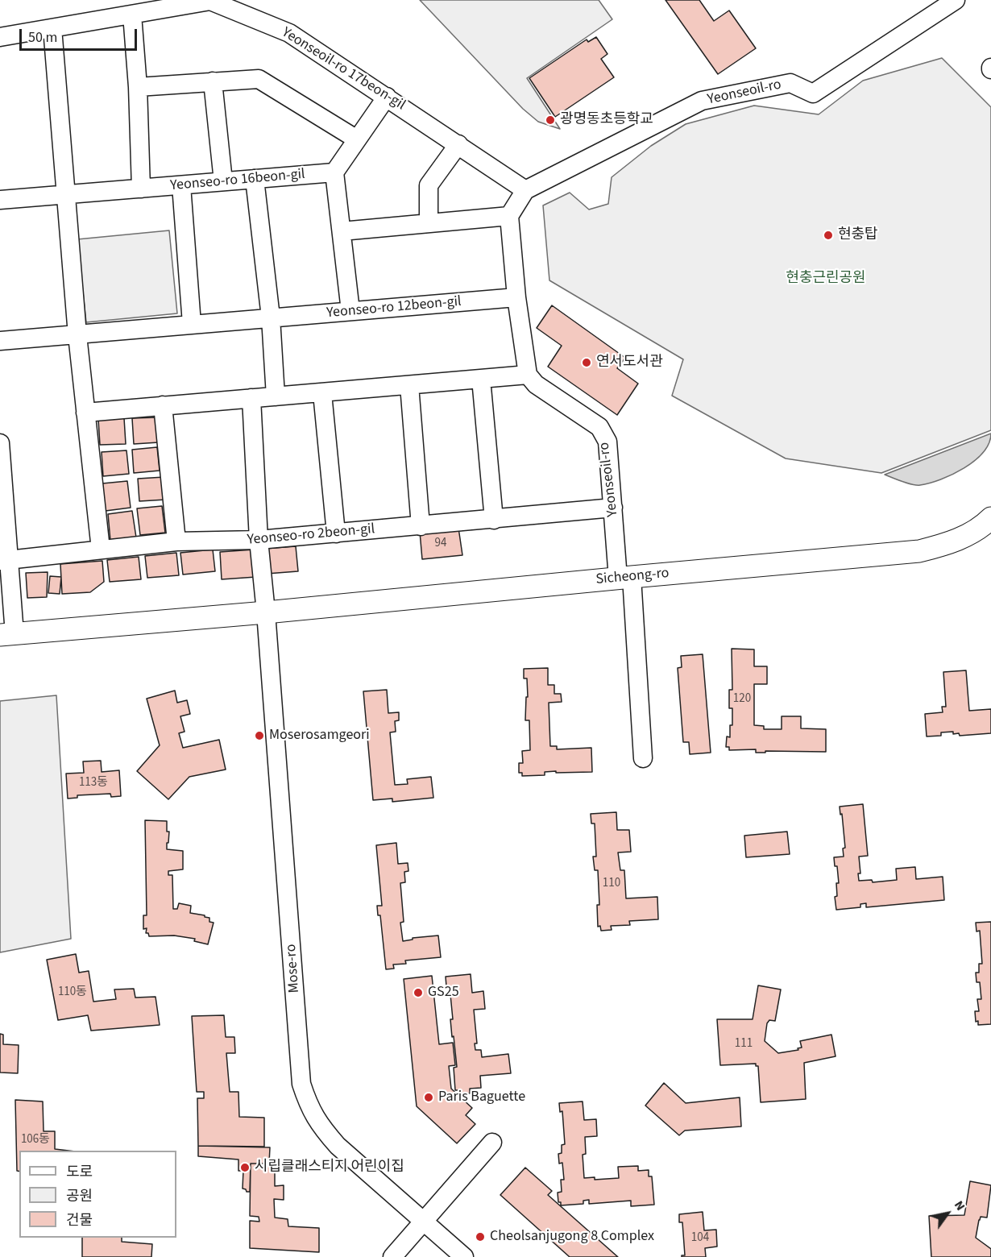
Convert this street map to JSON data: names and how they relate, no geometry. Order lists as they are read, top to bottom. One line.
{"streets":{"main road":["Sicheong-ro"],"street":["Yeonseoil-ro 17beon-gil","Yeonseoil-ro","Yeonseo-ro 16beon-gil","Yeonseo-ro 12beon-gil","Yeonseo-ro 2beon-gil","Mose-ro"]},"crossings":[["Yeonseoil-ro 17beon-gil","Yeonseoil-ro"],["Yeonseoil-ro","Yeonseo-ro 2beon-gil"],["Yeonseoil-ro","Sicheong-ro"],["Yeonseo-ro 2beon-gil","Mose-ro"],["Sicheong-ro","Mose-ro"]],"parks":["현충근린공원"],"places":["광명동초등학교","현충탑","연서도서관","Moserosamgeori","GS25","Paris Baguette","시립클래스티지 어린이집","Cheolsanjugong 8 Complex"],"house_numbers":["94","120","113동","110","110동","111","106동","104"],"legend":["도로","공원","건물"],"scale_bar":"50 m","north":"top right"}
